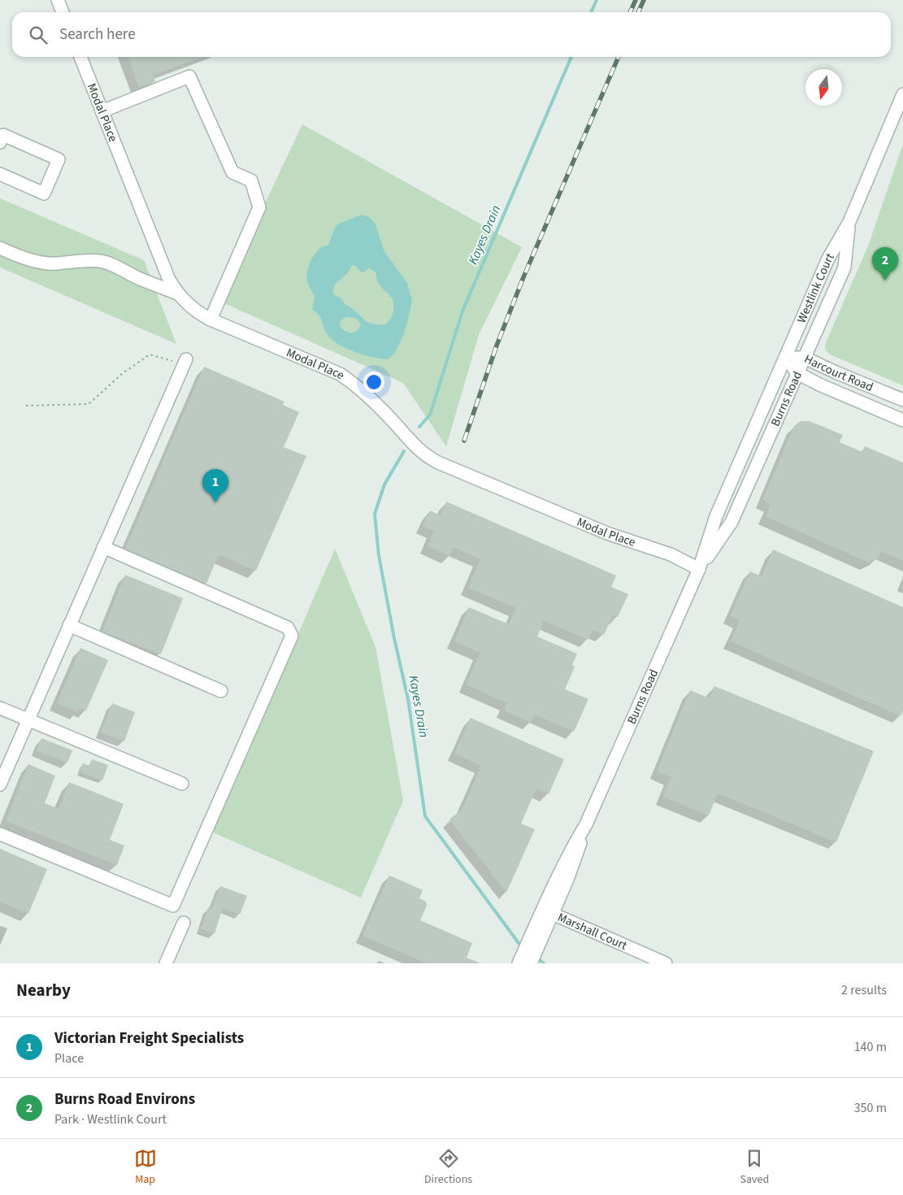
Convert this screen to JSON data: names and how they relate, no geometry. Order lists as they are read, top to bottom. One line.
{"streets":{"street":["Modal Place","Westlink Court","Harcourt Road","Burns Road","Marshall Court"]},"crossings":[["Modal Place","Burns Road"],["Westlink Court","Harcourt Road"],["Westlink Court","Burns Road"],["Harcourt Road","Burns Road"],["Burns Road","Marshall Court"]],"water":["Kayes Drain"],"north":"bottom","page":{"search":"Search here","pins":["2","1"],"heading":["Nearby","2 results"],"list":[{"mark":"1","name":"Victorian Freight Specialists","note":"Place","value":"140 m"},{"mark":"2","name":"Burns Road Environs","note":"Park · Westlink Court","value":"350 m"}],"nav":["Map","Directions","Saved"]}}
